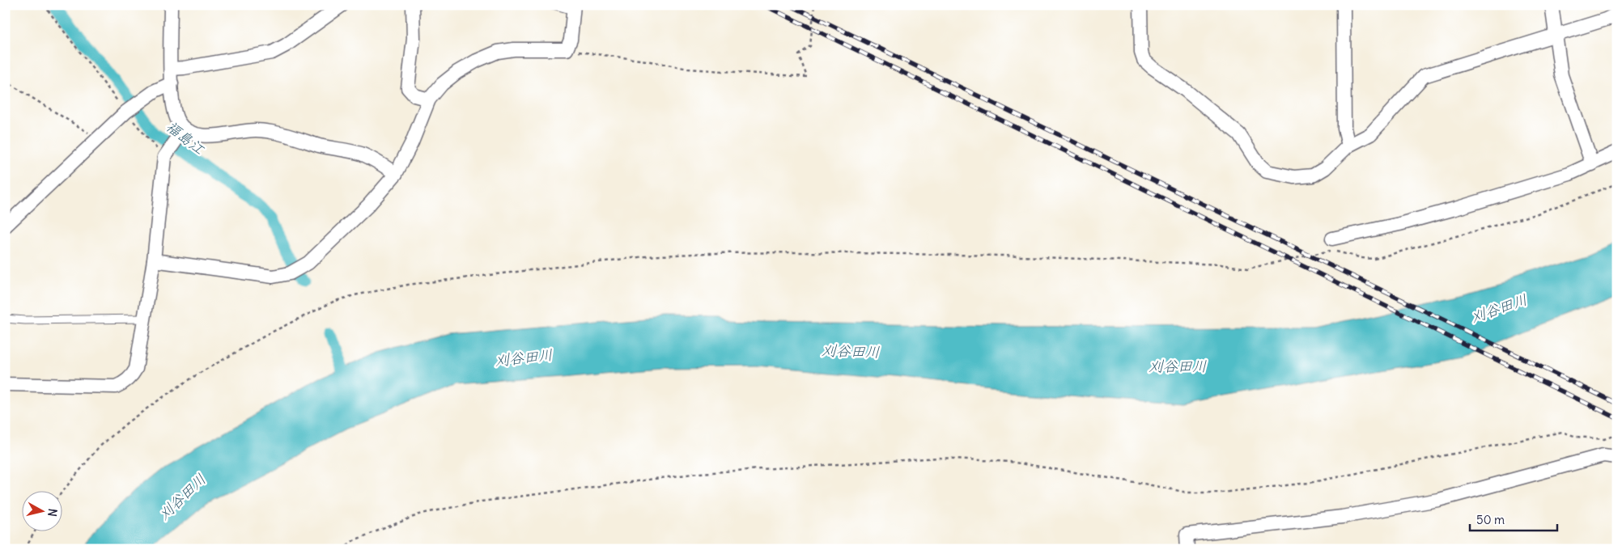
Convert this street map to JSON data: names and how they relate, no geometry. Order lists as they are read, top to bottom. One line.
{"water":["福島江","刈谷田川"],"scale_bar":"50 m","north":"right"}
